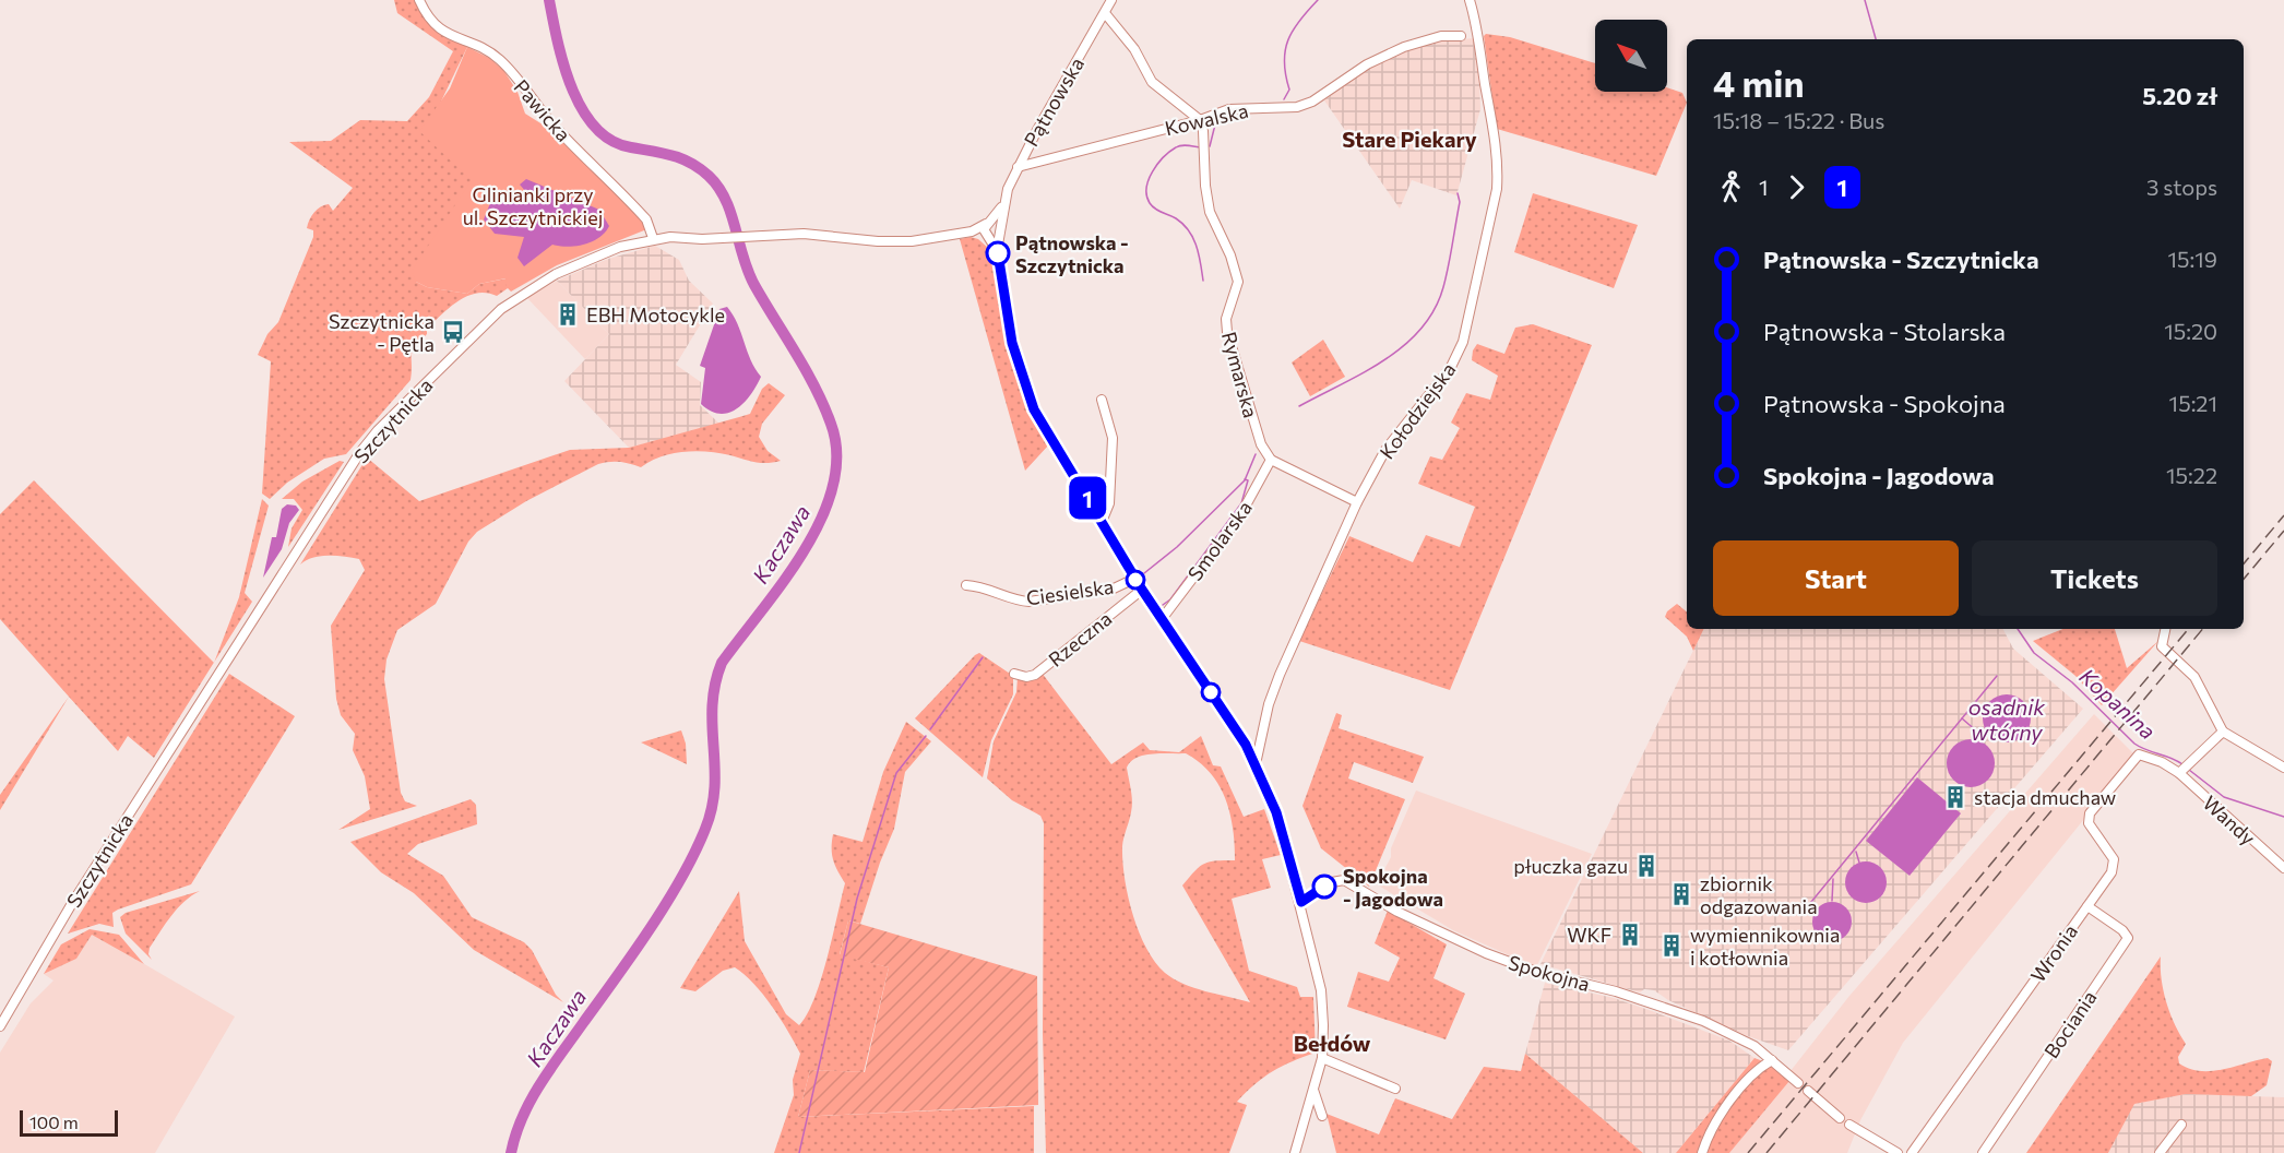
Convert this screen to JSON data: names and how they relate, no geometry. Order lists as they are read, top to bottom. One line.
{"streets":{"street":["Pątnowska","Pawicka","Kowalska","Rymarska","Kołodziejska","Szczytnicka","Smolarska","Ciesielska","Rzeczna","Wandy","Wronia","Spokojna","Bociania"]},"crossings":[["Pątnowska","Kowalska"],["Pątnowska","Kołodziejska"],["Pątnowska","Szczytnicka"],["Pątnowska","Smolarska"],["Pątnowska","Ciesielska"],["Pątnowska","Rzeczna"],["Pątnowska","Spokojna"],["Pawicka","Szczytnicka"],["Kowalska","Rymarska"],["Rymarska","Smolarska"],["Wandy","Wronia"],["Wronia","Bociania"]],"districts":["Stare Piekary","Bełdów"],"water":["Kaczawa","Kopanina","osadnik wtórny"],"parks":["Glinianki przy ul. Szczytnickiej"],"places":{"other":["Pątnowska - Szczytnicka","Spokojna - Jagodowa"],"building":["EBH Motocykle","stacja dmuchaw","płuczka gazu","zbiornik odgazowania","WKF","wymiennikownia i kotłownia"],"bus stop":["Szczytnicka - Pętla"]},"lines":["bus line 1"],"scale_bar":"100 m","north":"top left","page":{"on_map":"1","heading":["4 min","15:18 – 15:22 · Bus","5.20 zł"],"legs":["1","1","3 stops"],"list":[{"name":"Pątnowska - Szczytnicka","value":"15:19"},{"name":"Pątnowska - Stolarska","value":"15:20"},{"name":"Pątnowska - Spokojna","value":"15:21"},{"name":"Spokojna - Jagodowa","value":"15:22"}],"buttons":["Start","Tickets"],"scale":"100 m"}}
